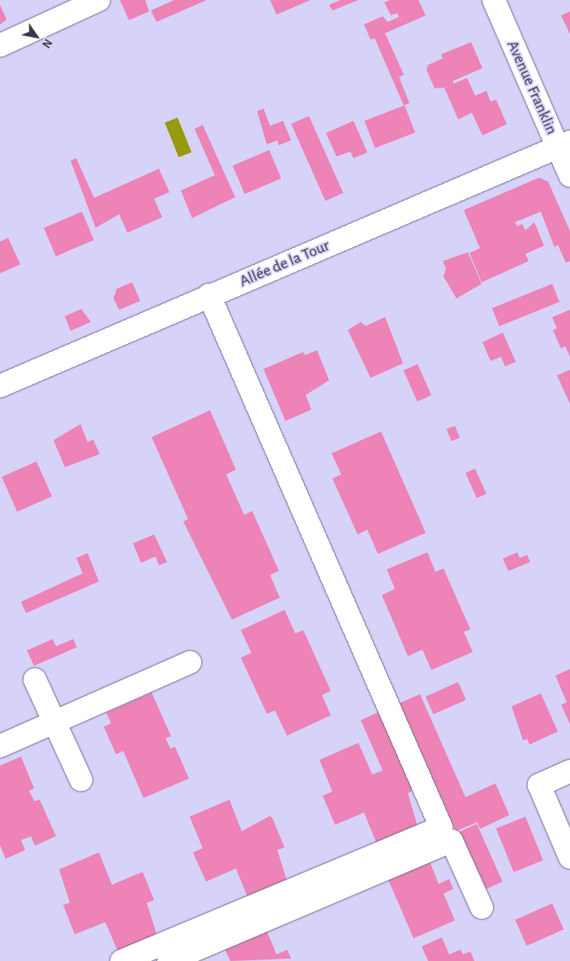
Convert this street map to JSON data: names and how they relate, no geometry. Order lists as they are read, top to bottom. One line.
{"streets":{"street":["Avenue Franklin","Allée de la Tour"]},"crossings":[["Avenue Franklin","Allée de la Tour"]],"north":"bottom right"}
